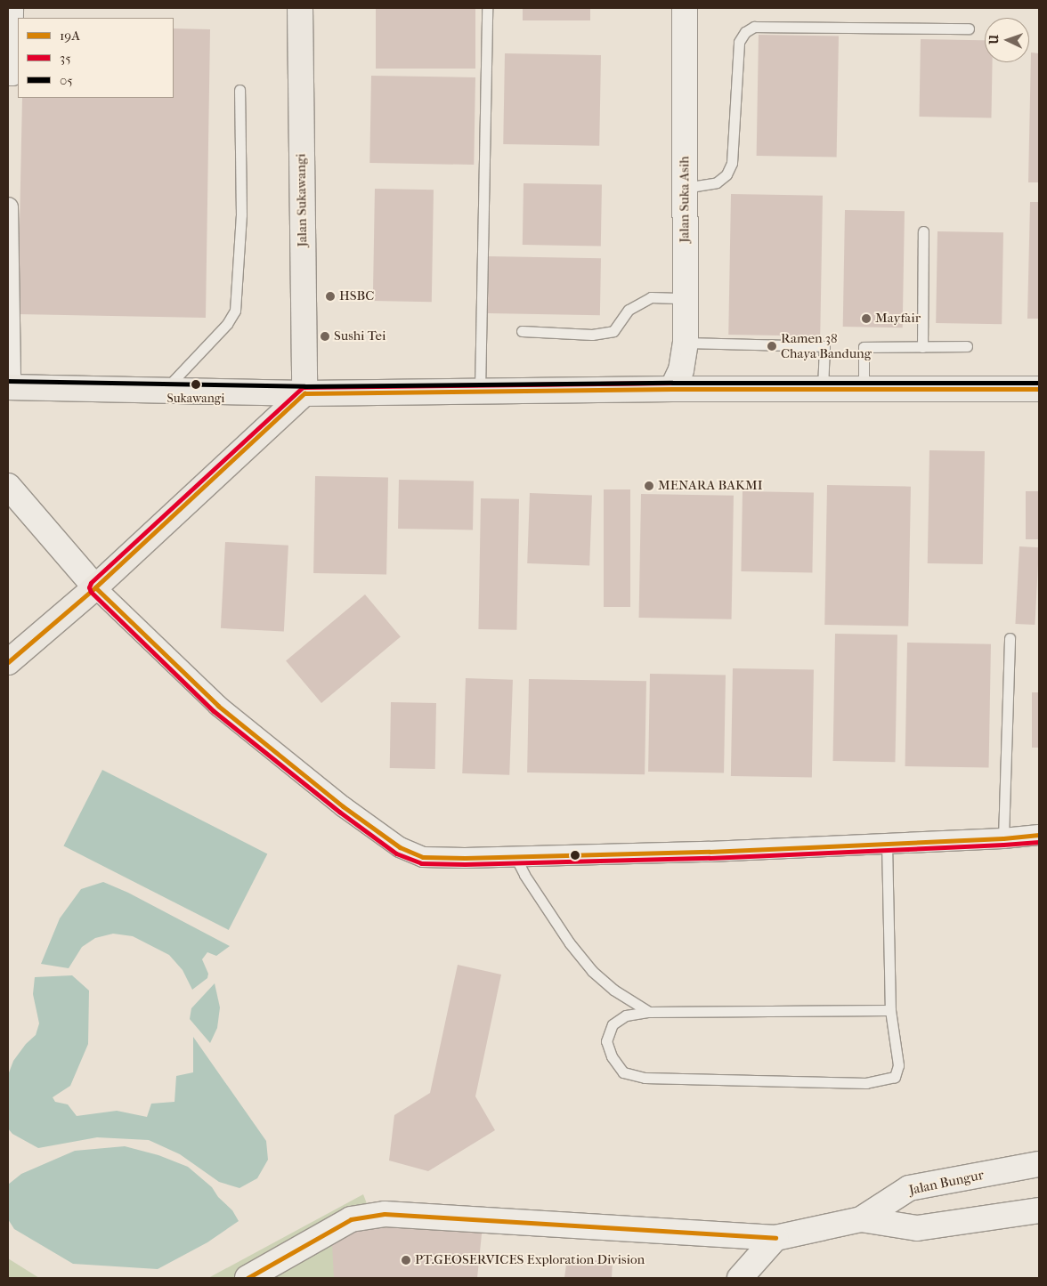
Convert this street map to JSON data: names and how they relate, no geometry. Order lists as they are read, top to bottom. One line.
{"streets":{"main road":["Jalan Sukawangi"],"street":["Jalan Suka Asih","Jalan Bungur"]},"places":["HSBC","Mayfair","Sushi Tei","Ramen 38 Chaya Bandung","Sukawangi","MENARA BAKMI","PT.GEOSERVICES Exploration Division"],"lines":["transit line 05","transit line 35","transit line 19A"],"legend":["19A","35","05"],"north":"left"}
